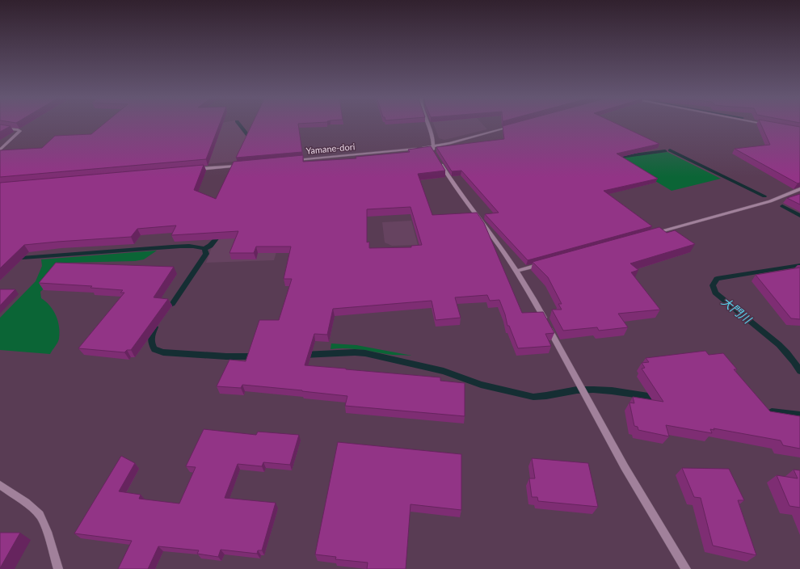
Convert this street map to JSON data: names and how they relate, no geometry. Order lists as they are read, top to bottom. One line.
{"streets":{"street":["Yamane-dori"]},"water":["大門川"]}
